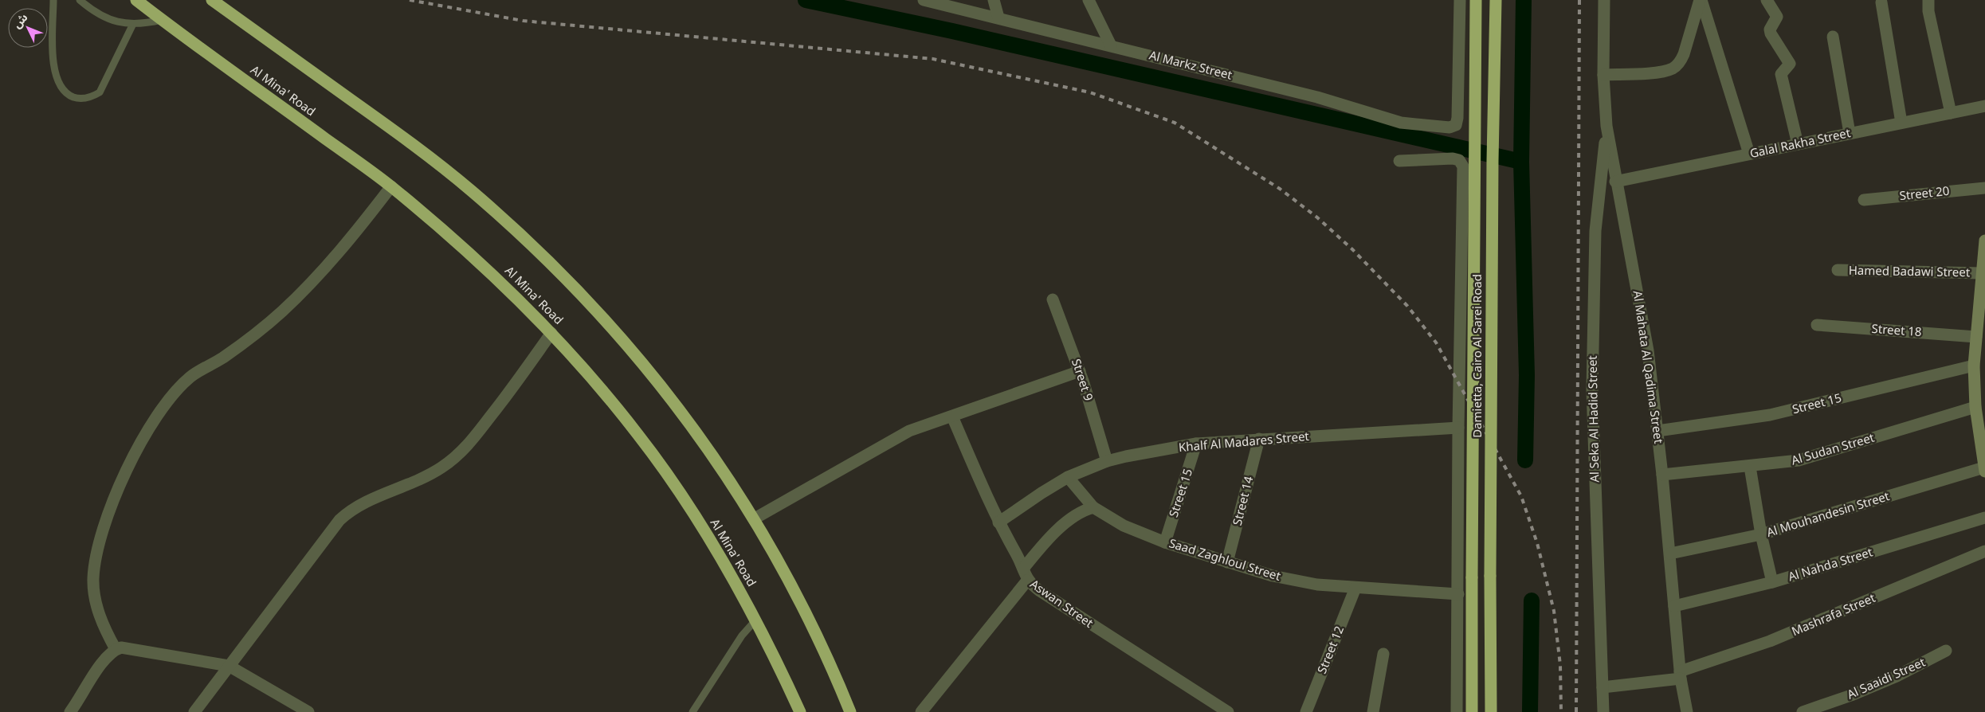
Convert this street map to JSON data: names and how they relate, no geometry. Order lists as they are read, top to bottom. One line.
{"streets":{"highway":["Al Mina' Road","Damietta, Cairo Al Sarei Road"],"street":["Al Markz Street","Galal Rakha Street","Street 20","Hamed Badawi Street","Street 18","Al Mahata Al Qadima Street","Street 9","Street 15","Al Seka Al Hadid Street","Khalf Al Madares Street","Al Sudan Street","Street 14","Al Mouhandesin Street","Saad Zaghloul Street","Al Nahda Street","Aswan Street","Mashrafa Street","Street 12","Al Saaidi Street"]},"crossings":[["Galal Rakha Street","Al Mahata Al Qadima Street"],["Al Mahata Al Qadima Street","Street 15"],["Al Mahata Al Qadima Street","Al Seka Al Hadid Street"],["Al Mahata Al Qadima Street","Al Sudan Street"],["Al Mahata Al Qadima Street","Al Mouhandesin Street"],["Al Mahata Al Qadima Street","Al Nahda Street"],["Al Mahata Al Qadima Street","Mashrafa Street"],["Street 9","Khalf Al Madares Street"],["Street 15","Khalf Al Madares Street"],["Street 15","Saad Zaghloul Street"],["Al Seka Al Hadid Street","Mashrafa Street"],["Khalf Al Madares Street","Street 14"],["Khalf Al Madares Street","Saad Zaghloul Street"],["Khalf Al Madares Street","Aswan Street"],["Street 14","Saad Zaghloul Street"],["Saad Zaghloul Street","Street 12"]],"north":"top left"}
